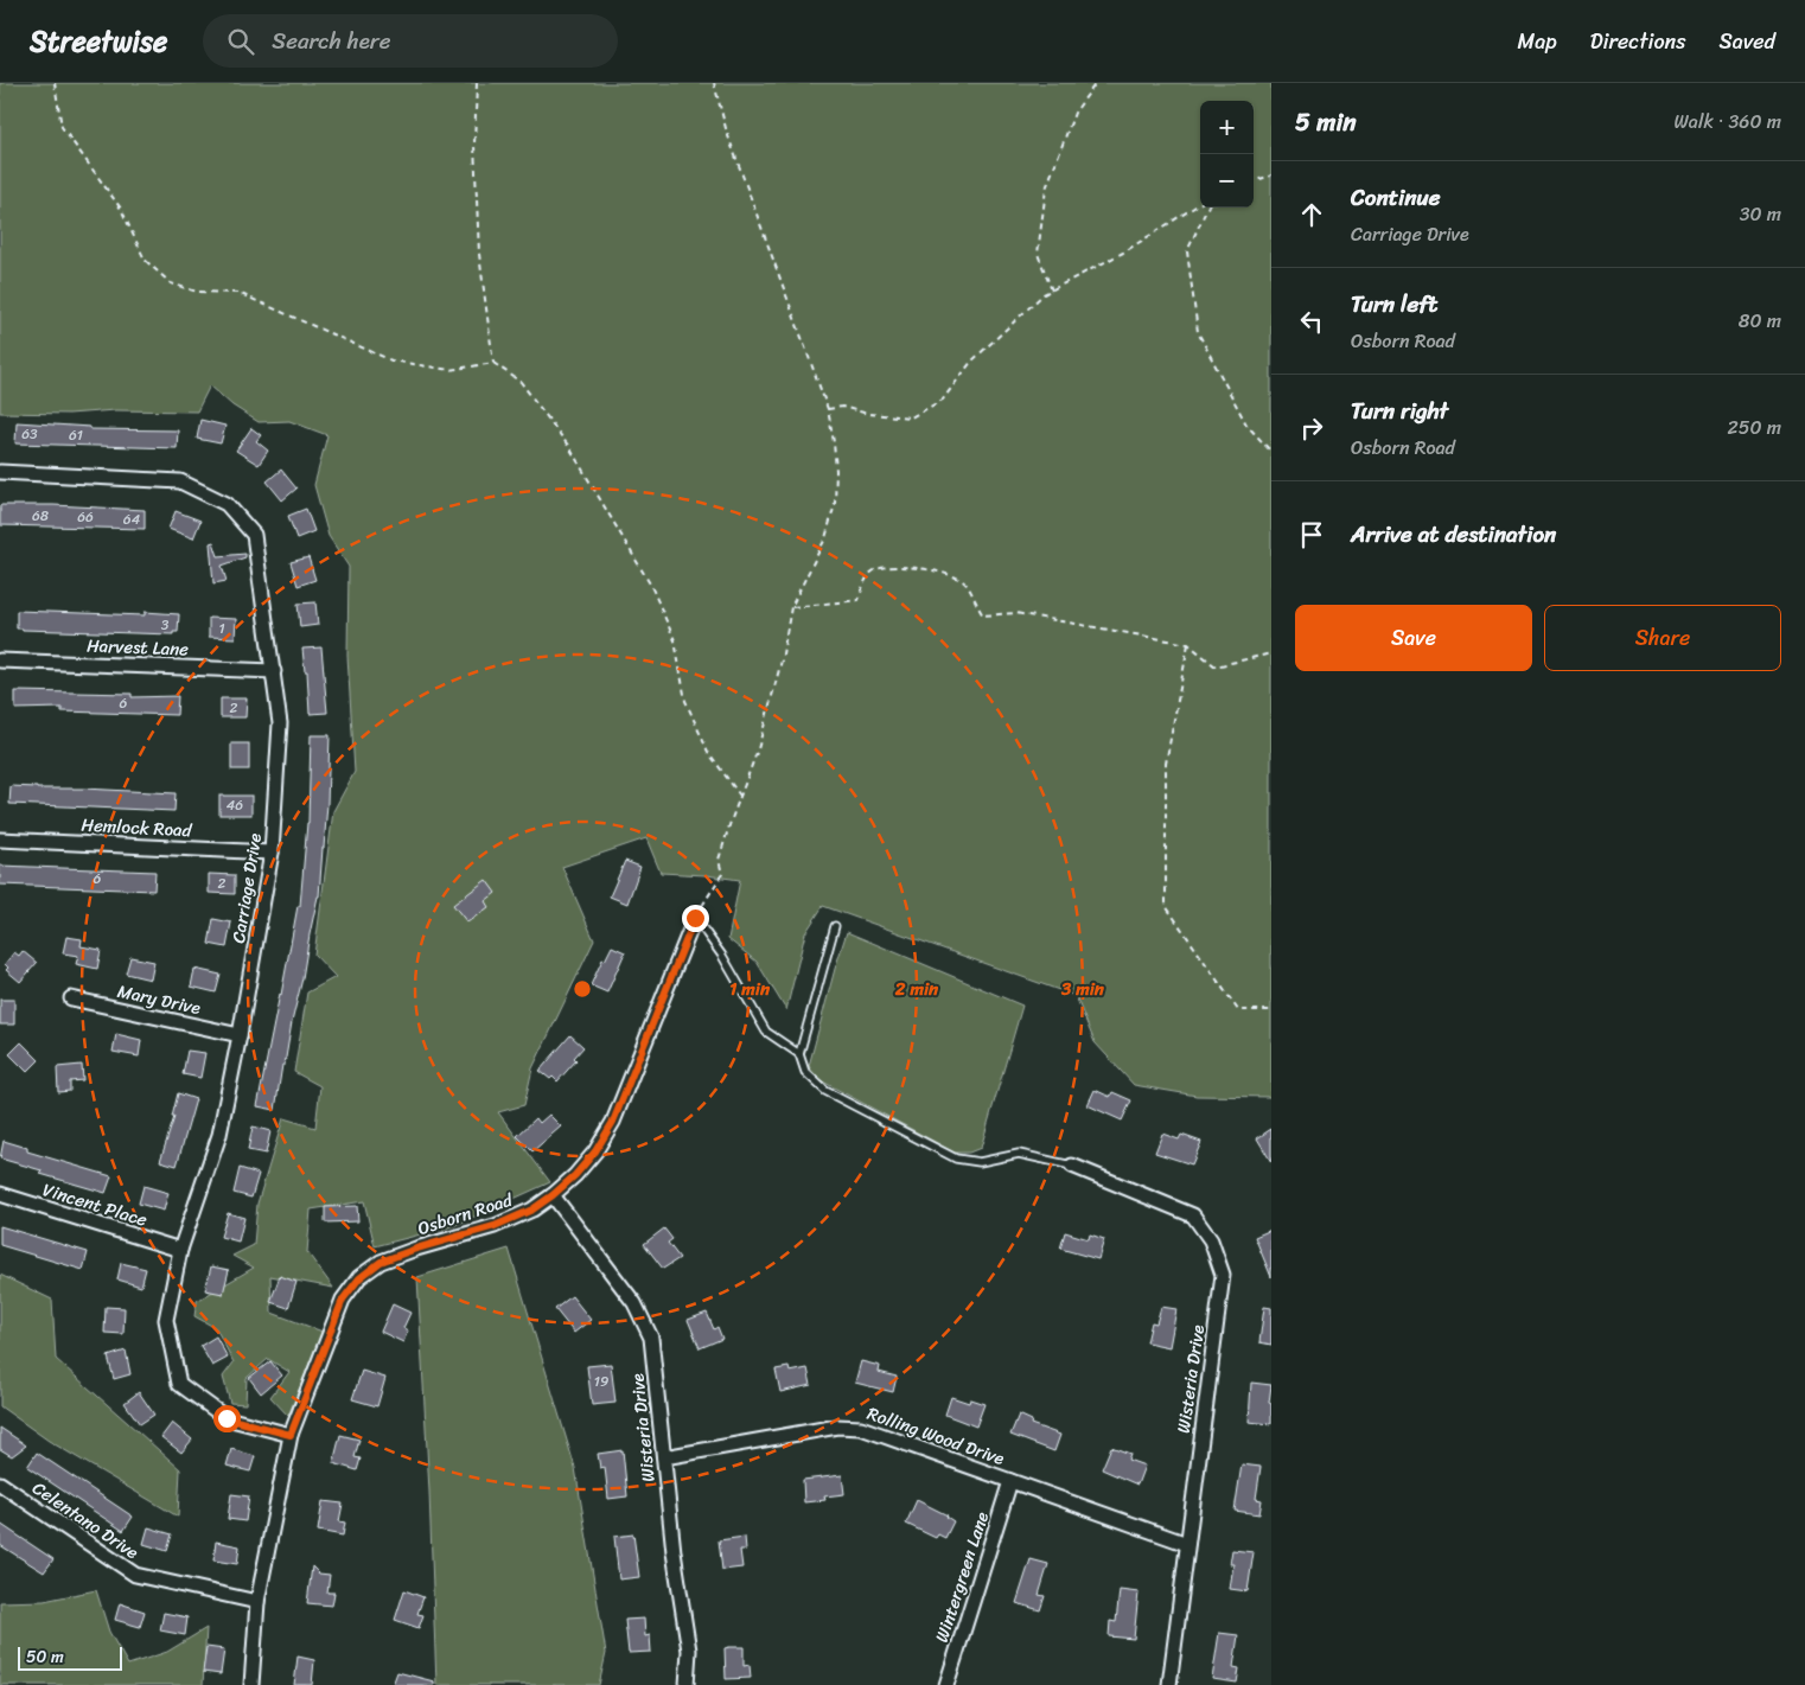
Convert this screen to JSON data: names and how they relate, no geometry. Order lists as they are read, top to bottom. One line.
{"streets":{"street":["Harvest Lane","Hemlock Road","Carriage Drive","Mary Drive","Vincent Place","Osborn Road","Wisteria Drive","Rolling Wood Drive","Celentano Drive","Wintergreen Lane"]},"crossings":[["Harvest Lane","Carriage Drive"],["Hemlock Road","Carriage Drive"],["Carriage Drive","Mary Drive"],["Carriage Drive","Vincent Place"],["Carriage Drive","Osborn Road"],["Osborn Road","Wisteria Drive"],["Osborn Road","Celentano Drive"],["Wisteria Drive","Rolling Wood Drive"],["Rolling Wood Drive","Wintergreen Lane"]],"house_numbers":["63","61","68","66","64","3","1","6","2","46","6","2","19"],"scale_bar":"50 m","page":{"header":"Streetwise","search":"Search here","nav":["Map","Directions","Saved"],"heading":["5 min","Walk · 360 m"],"map_buttons":["+","−"],"list":[["Continue","Carriage Drive","30 m"],["Turn left","Osborn Road","80 m"],["Turn right","Osborn Road","250 m"],"Arrive at destination"],"buttons":["Save","Share"],"scale":"50 m"},"rings":["1 min","2 min","3 min"]}
